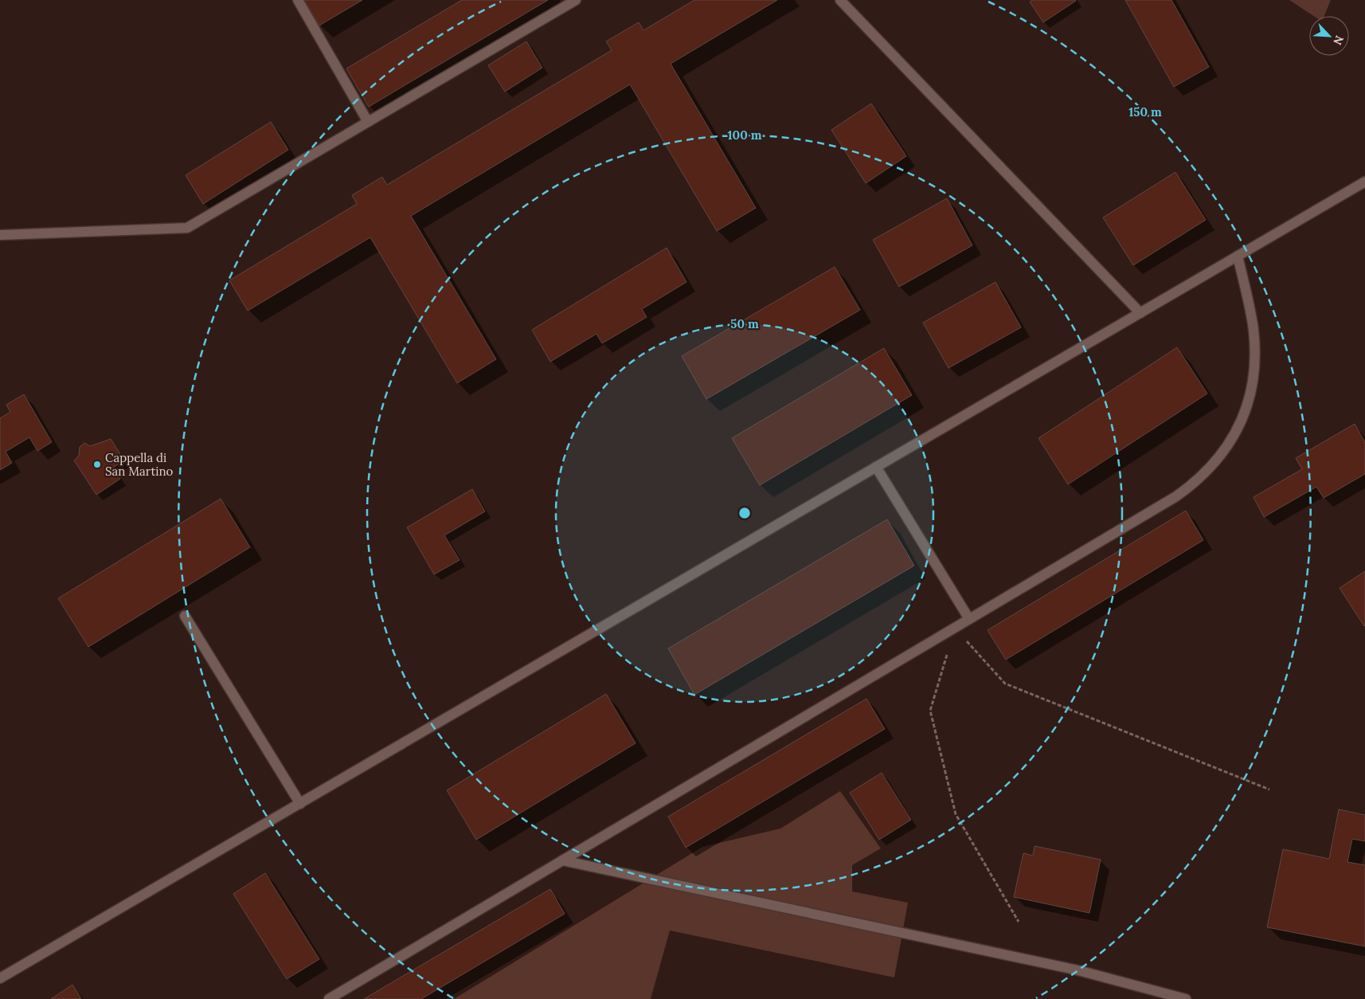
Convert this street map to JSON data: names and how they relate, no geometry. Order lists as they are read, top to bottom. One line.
{"places":["Cappella di San Martino"],"north":"bottom right","rings":["150 m","100 m","50 m"]}
